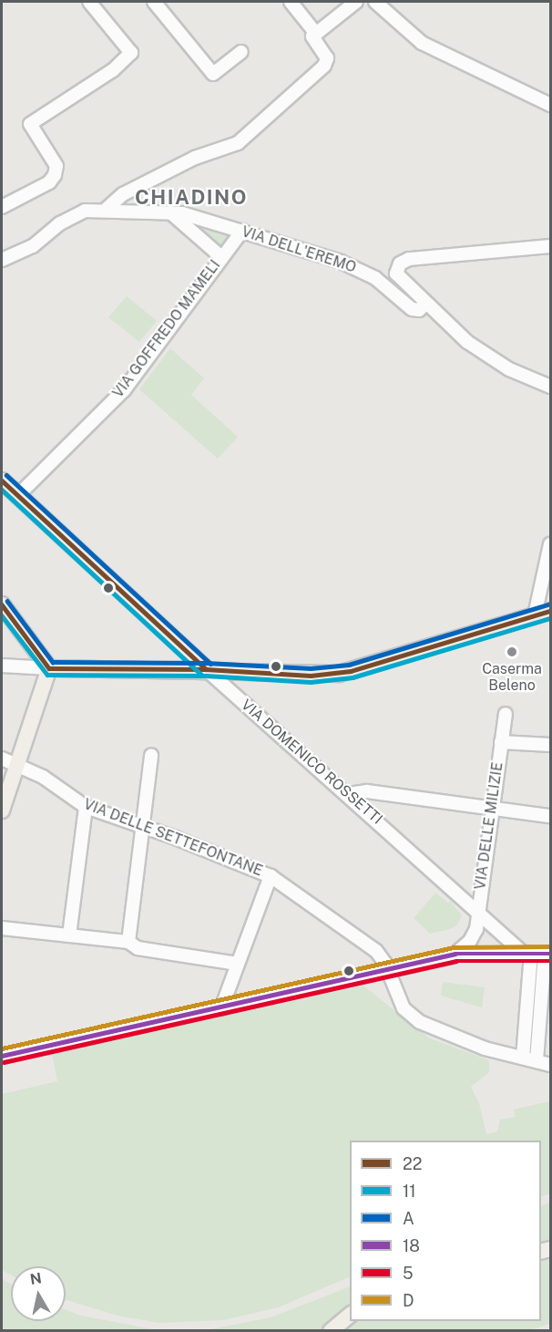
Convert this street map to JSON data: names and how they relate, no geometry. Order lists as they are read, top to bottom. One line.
{"streets":{"main road":["VIA DOMENICO ROSSETTI"],"street":["VIA DELL'EREMO","VIA GOFFREDO MAMELI","VIA DELLE MILIZIE","VIA DELLE SETTEFONTANE"]},"crossings":[["VIA DELL'EREMO","VIA GOFFREDO MAMELI"],["VIA GOFFREDO MAMELI","VIA DOMENICO ROSSETTI"],["VIA DOMENICO ROSSETTI","VIA DELLE MILIZIE"]],"districts":["CHIADINO"],"places":["Caserma Beleno"],"lines":["transit line A","transit line 22","transit line 11","transit line D","transit line 18","transit line 5"],"legend":["22","11","A","18","5","D"],"north":"top"}
